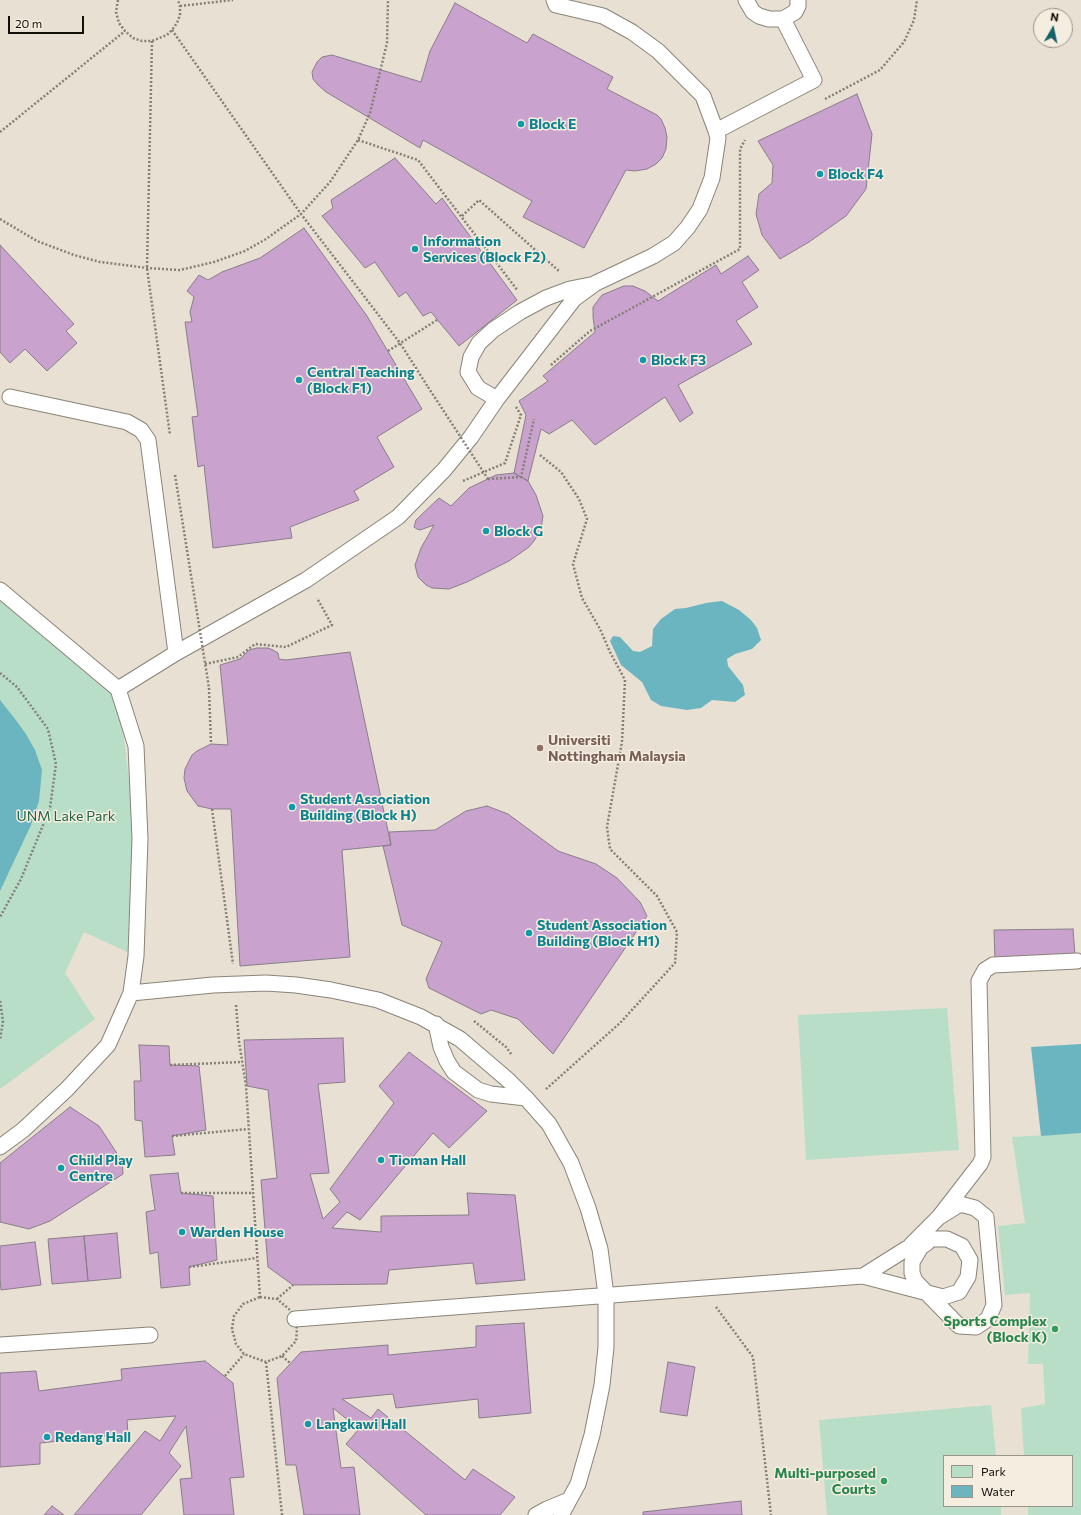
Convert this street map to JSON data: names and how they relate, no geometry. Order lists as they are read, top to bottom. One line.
{"parks":["UNM Lake Park"],"places":["Block E","Block F4","Information Services (Block F2)","Block F3","Central Teaching (Block F1)","Block G","Universiti Nottingham Malaysia","Student Association Building (Block H)","Student Association Building (Block H1)","Tioman Hall","Child Play Centre","Warden House","Sports Complex (Block K)","Langkawi Hall","Redang Hall","Multi-purposed Courts"],"legend":["Park","Water"],"scale_bar":"20 m","north":"top"}
